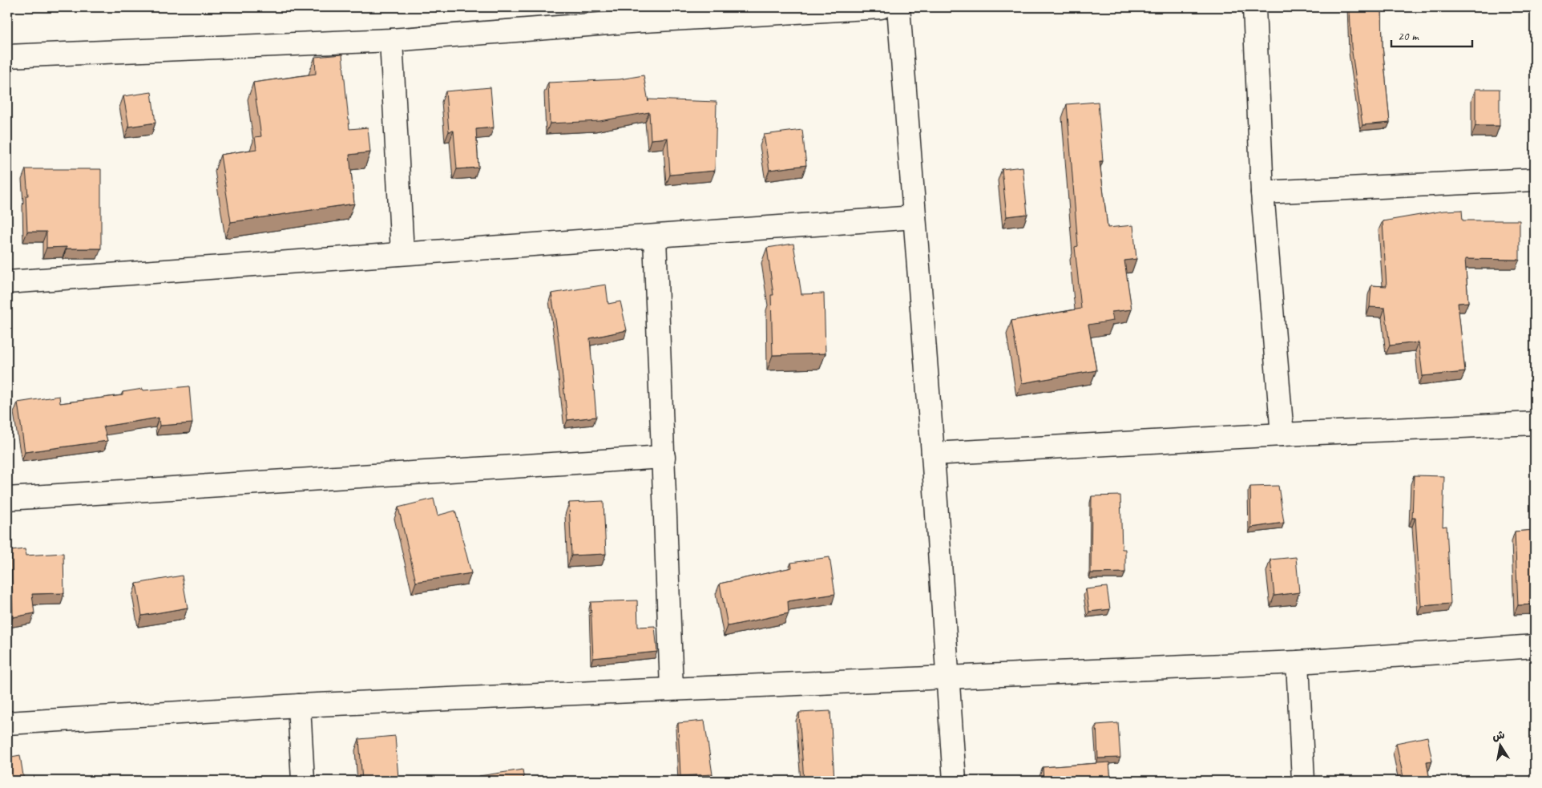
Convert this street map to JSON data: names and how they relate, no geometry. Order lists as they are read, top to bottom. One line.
{"scale_bar":"20 m","north":"top"}
